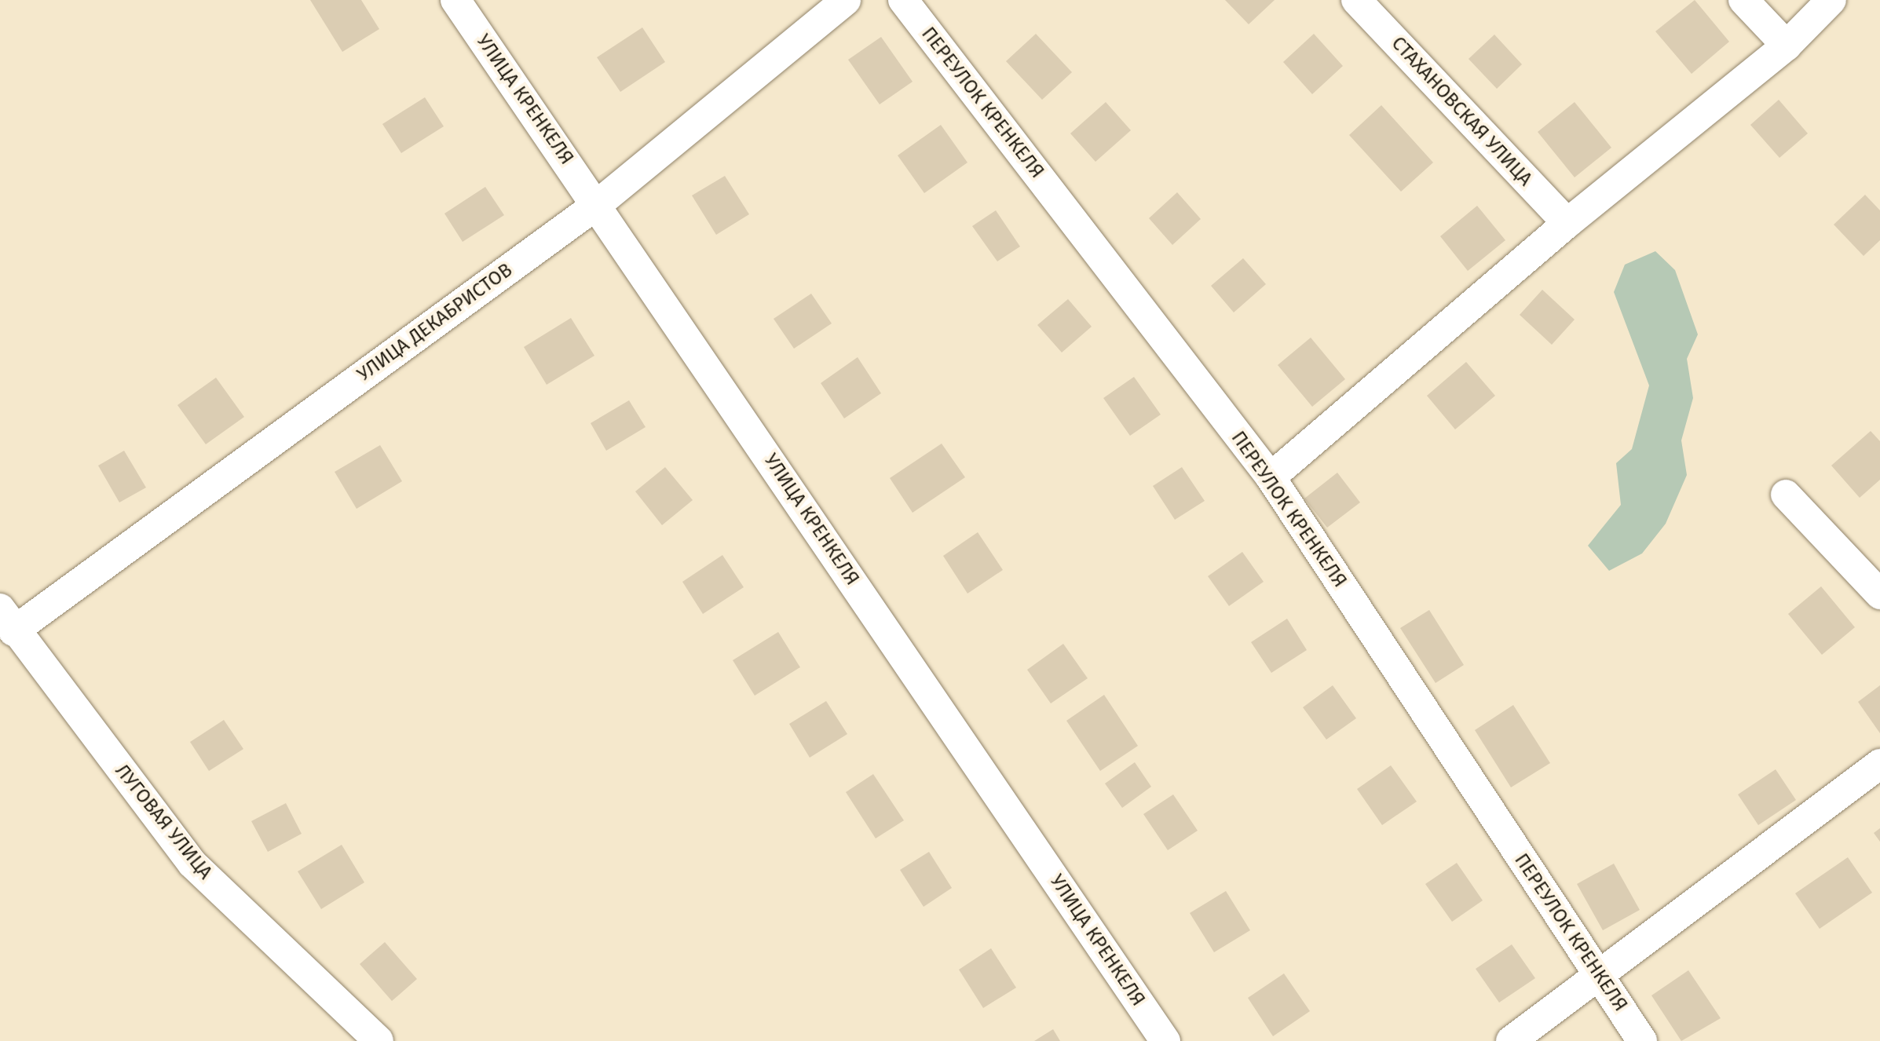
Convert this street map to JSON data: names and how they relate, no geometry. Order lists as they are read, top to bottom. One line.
{"streets":{"street":["УЛИЦА КРЕНКЕЛЯ","ПЕРЕУЛОК КРЕНКЕЛЯ","СТАХАНОВСКАЯ УЛИЦА","УЛИЦА ДЕКАБРИСТОВ","ЛУГОВАЯ УЛИЦА"]},"crossings":[["УЛИЦА КРЕНКЕЛЯ","УЛИЦА ДЕКАБРИСТОВ"],["УЛИЦА ДЕКАБРИСТОВ","ЛУГОВАЯ УЛИЦА"]]}
